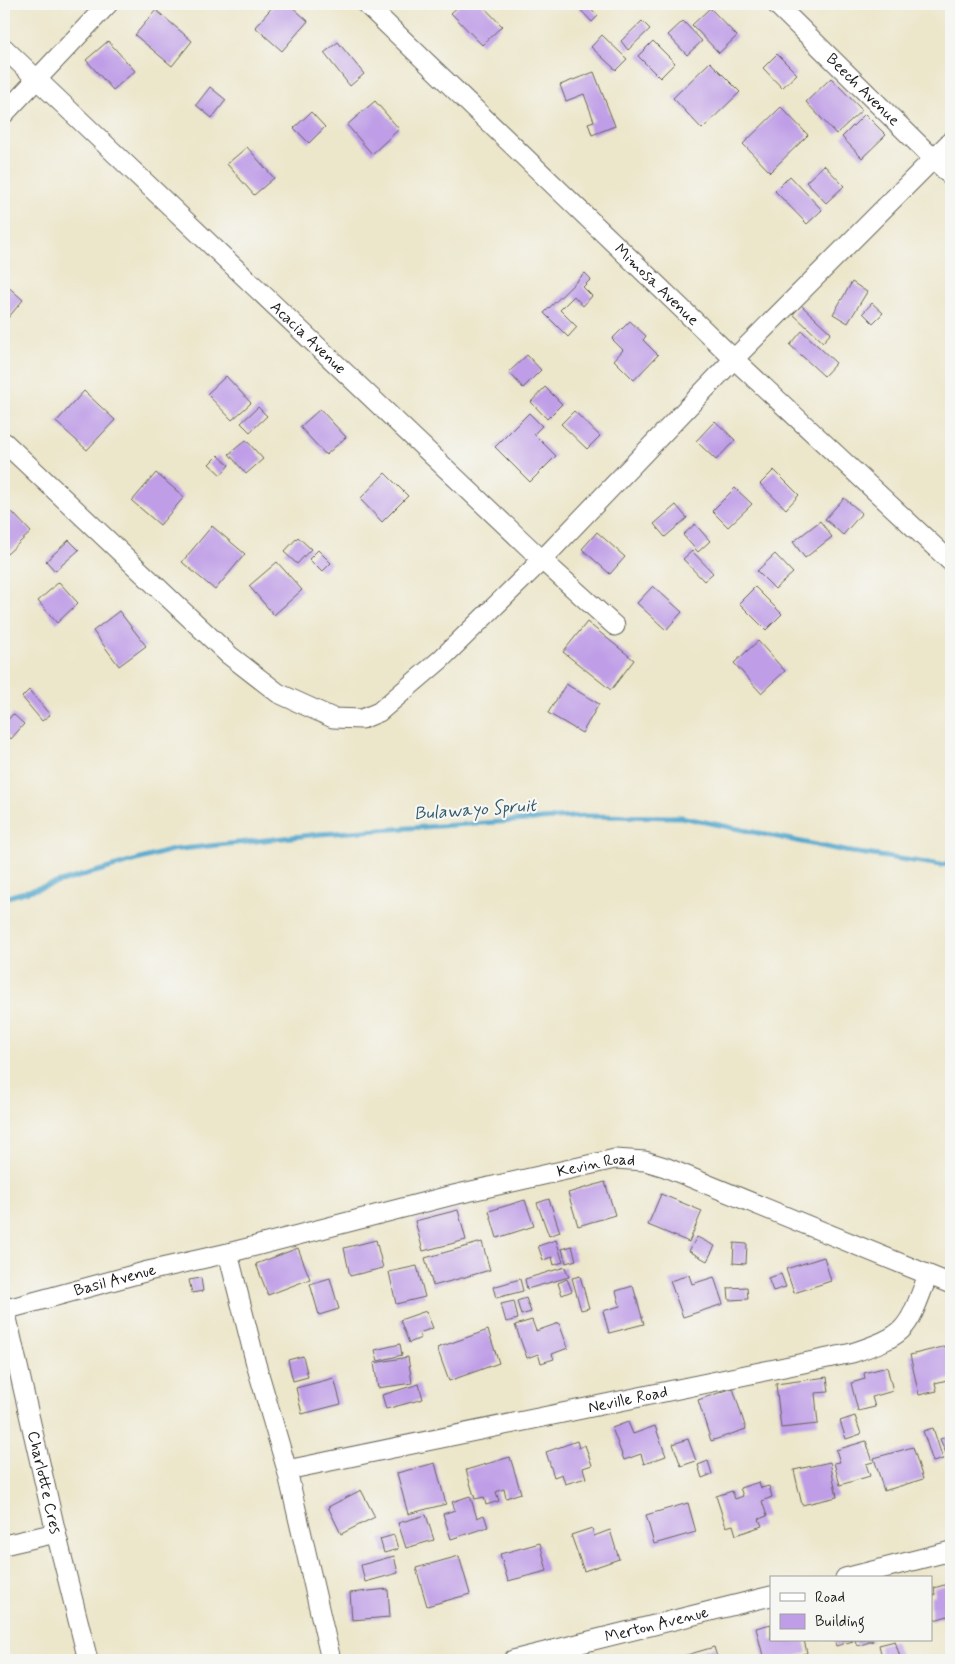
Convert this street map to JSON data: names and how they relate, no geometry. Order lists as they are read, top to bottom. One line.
{"streets":{"street":["Beech Avenue","Mimosa Avenue","Acacia Avenue","Kevin Road","Basil Avenue","Neville Road","Charlotte Cres","Merton Avenue"]},"crossings":[["Kevin Road","Basil Avenue"],["Kevin Road","Neville Road"],["Basil Avenue","Charlotte Cres"]],"water":["Bulawayo Spruit"],"legend":["Road","Building"]}
